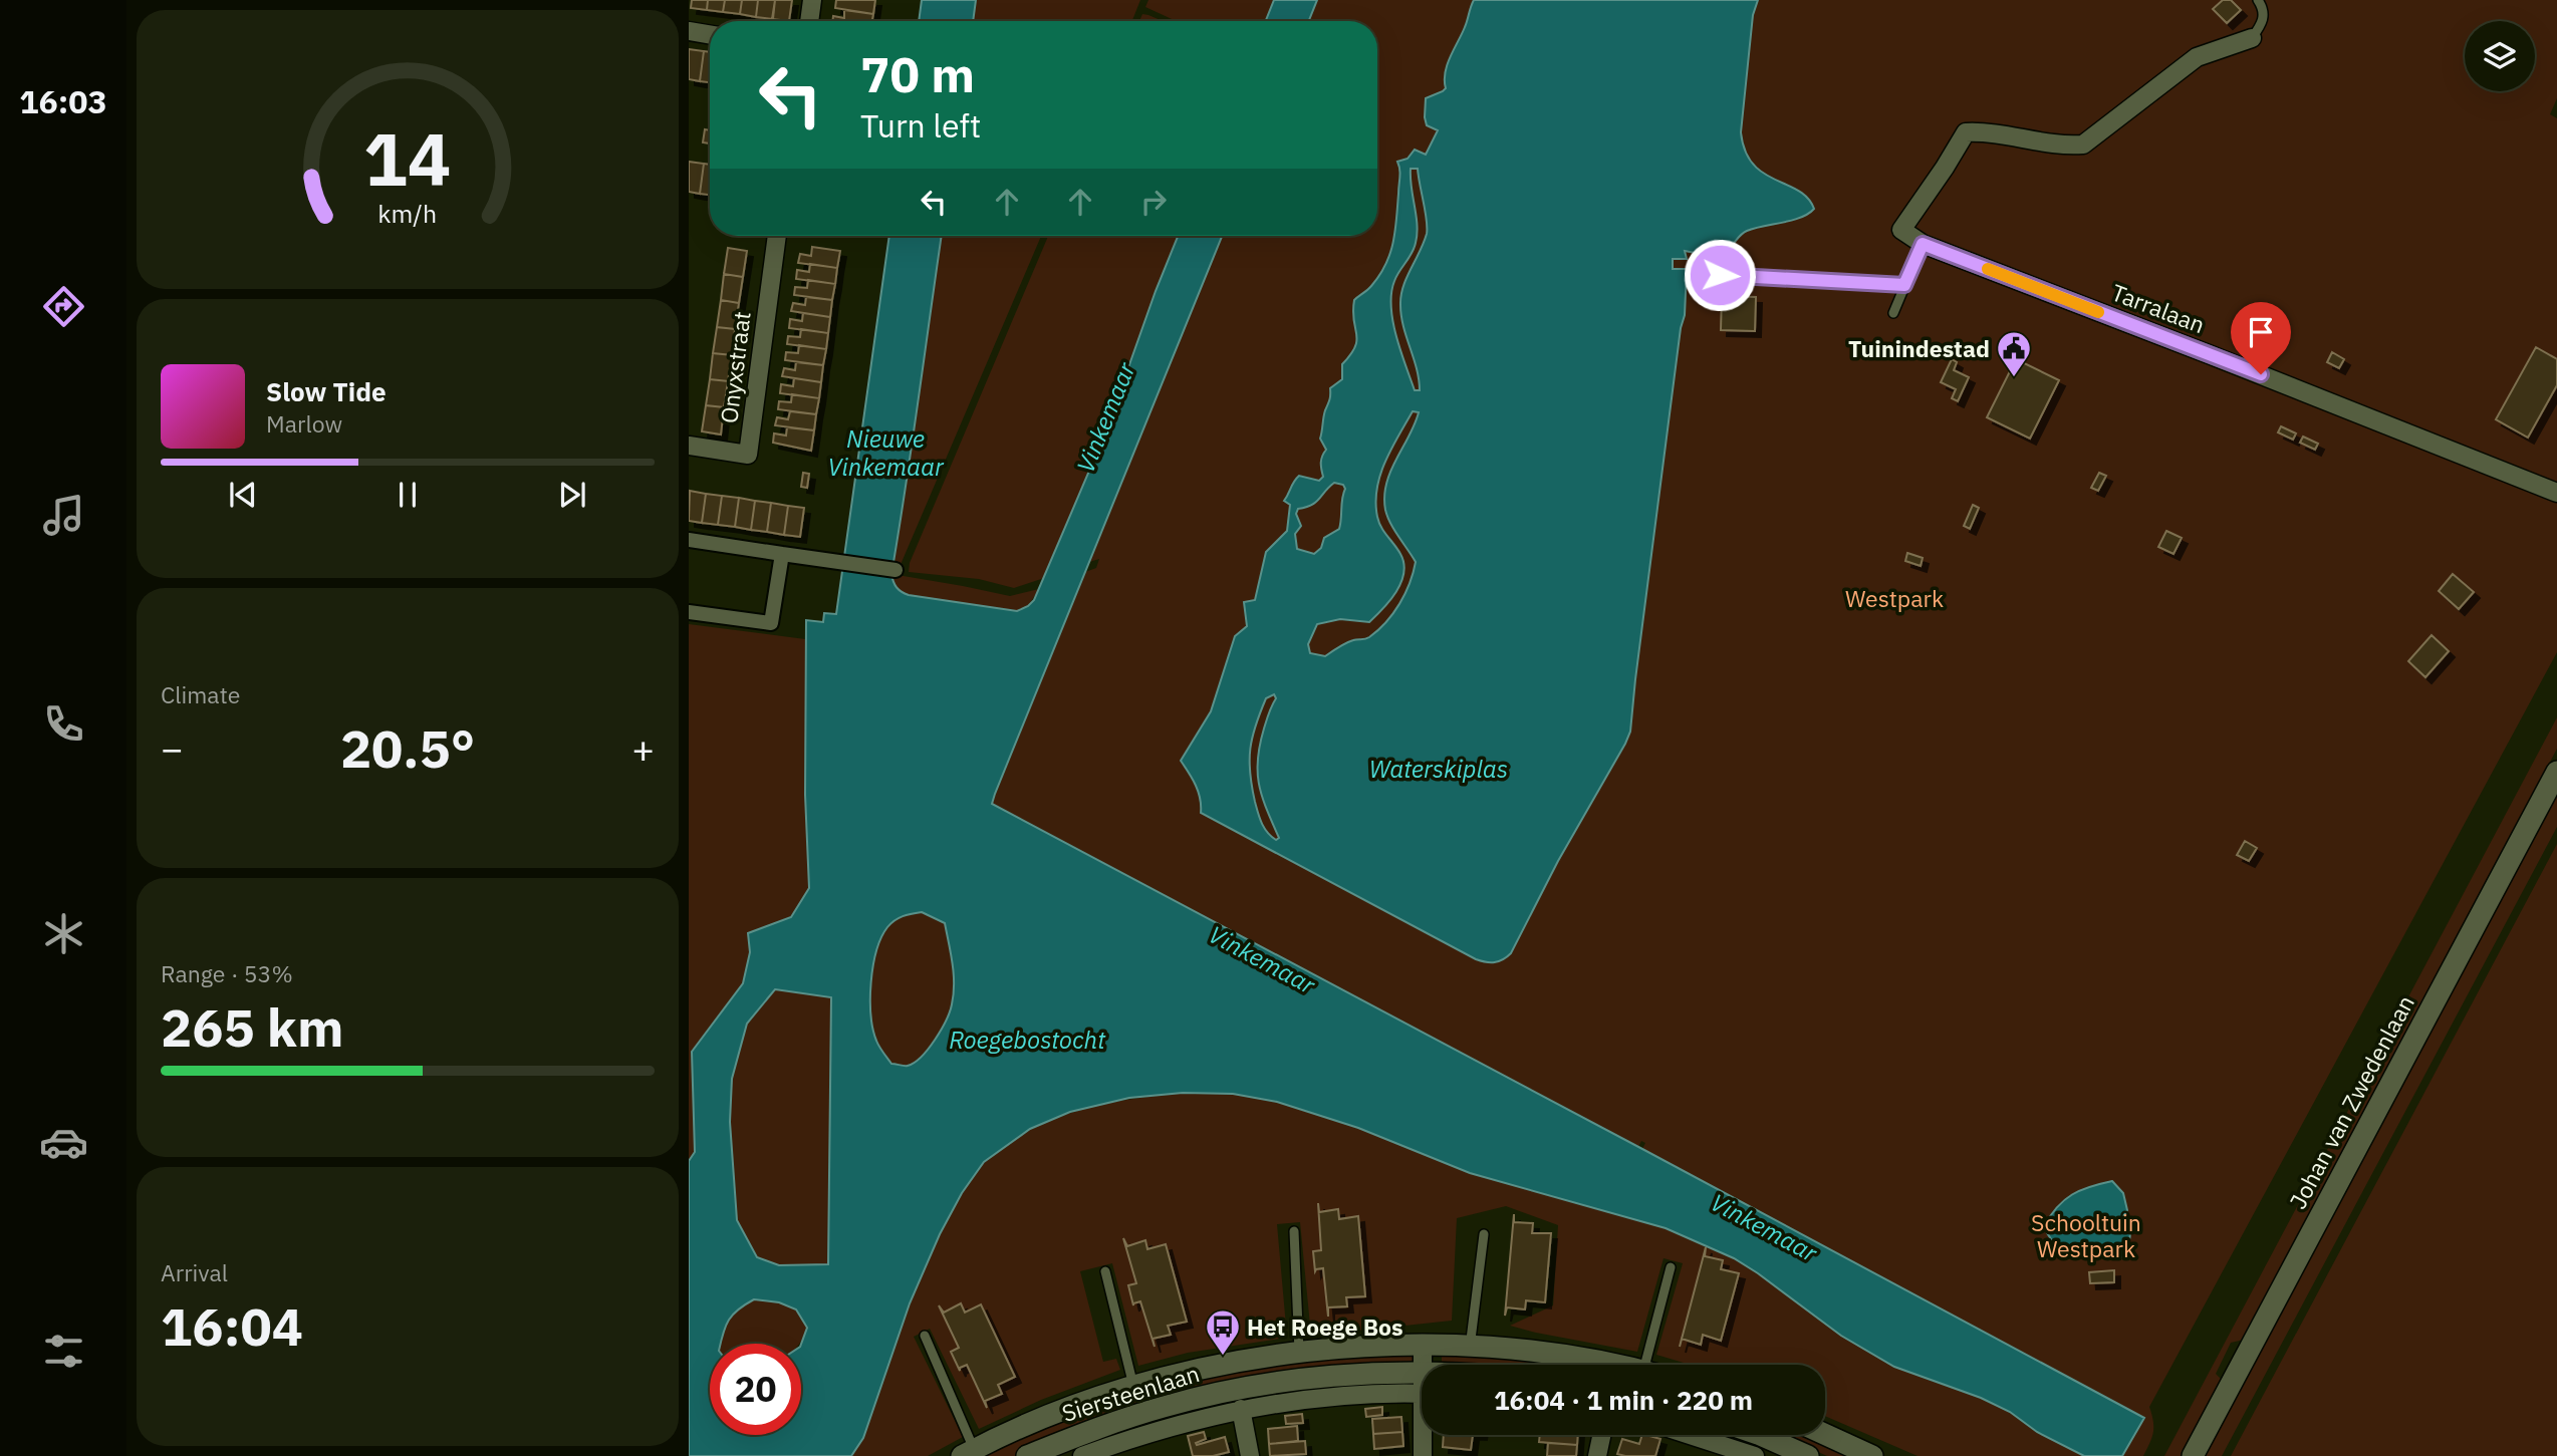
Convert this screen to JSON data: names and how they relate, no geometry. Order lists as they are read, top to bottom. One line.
{"streets":{"main road":["Johan van Zwedenlaan","Siersteenlaan"],"street":["Tarralaan","Onyxstraat"]},"water":["Vinkemaar","Nieuwe Vinkemaar","Waterskiplas","Roegebostocht"],"parks":["Westpark","Schooltuin Westpark"],"places":{"public building":["Tuinindestad"],"bus stop":["Het Roege Bos"]},"page":{"tabs":"16:03","turn":["70 m","Turn left"],"song":["Slow Tide","Marlow"],"tile":["Climate",["Range · 53%","265 km"],["Arrival","16:04"]],"heat":["−","20.5°","+"],"limit":"20","trip":"16:04 · 1 min · 220 m","gauge":["14","km/h"]}}
